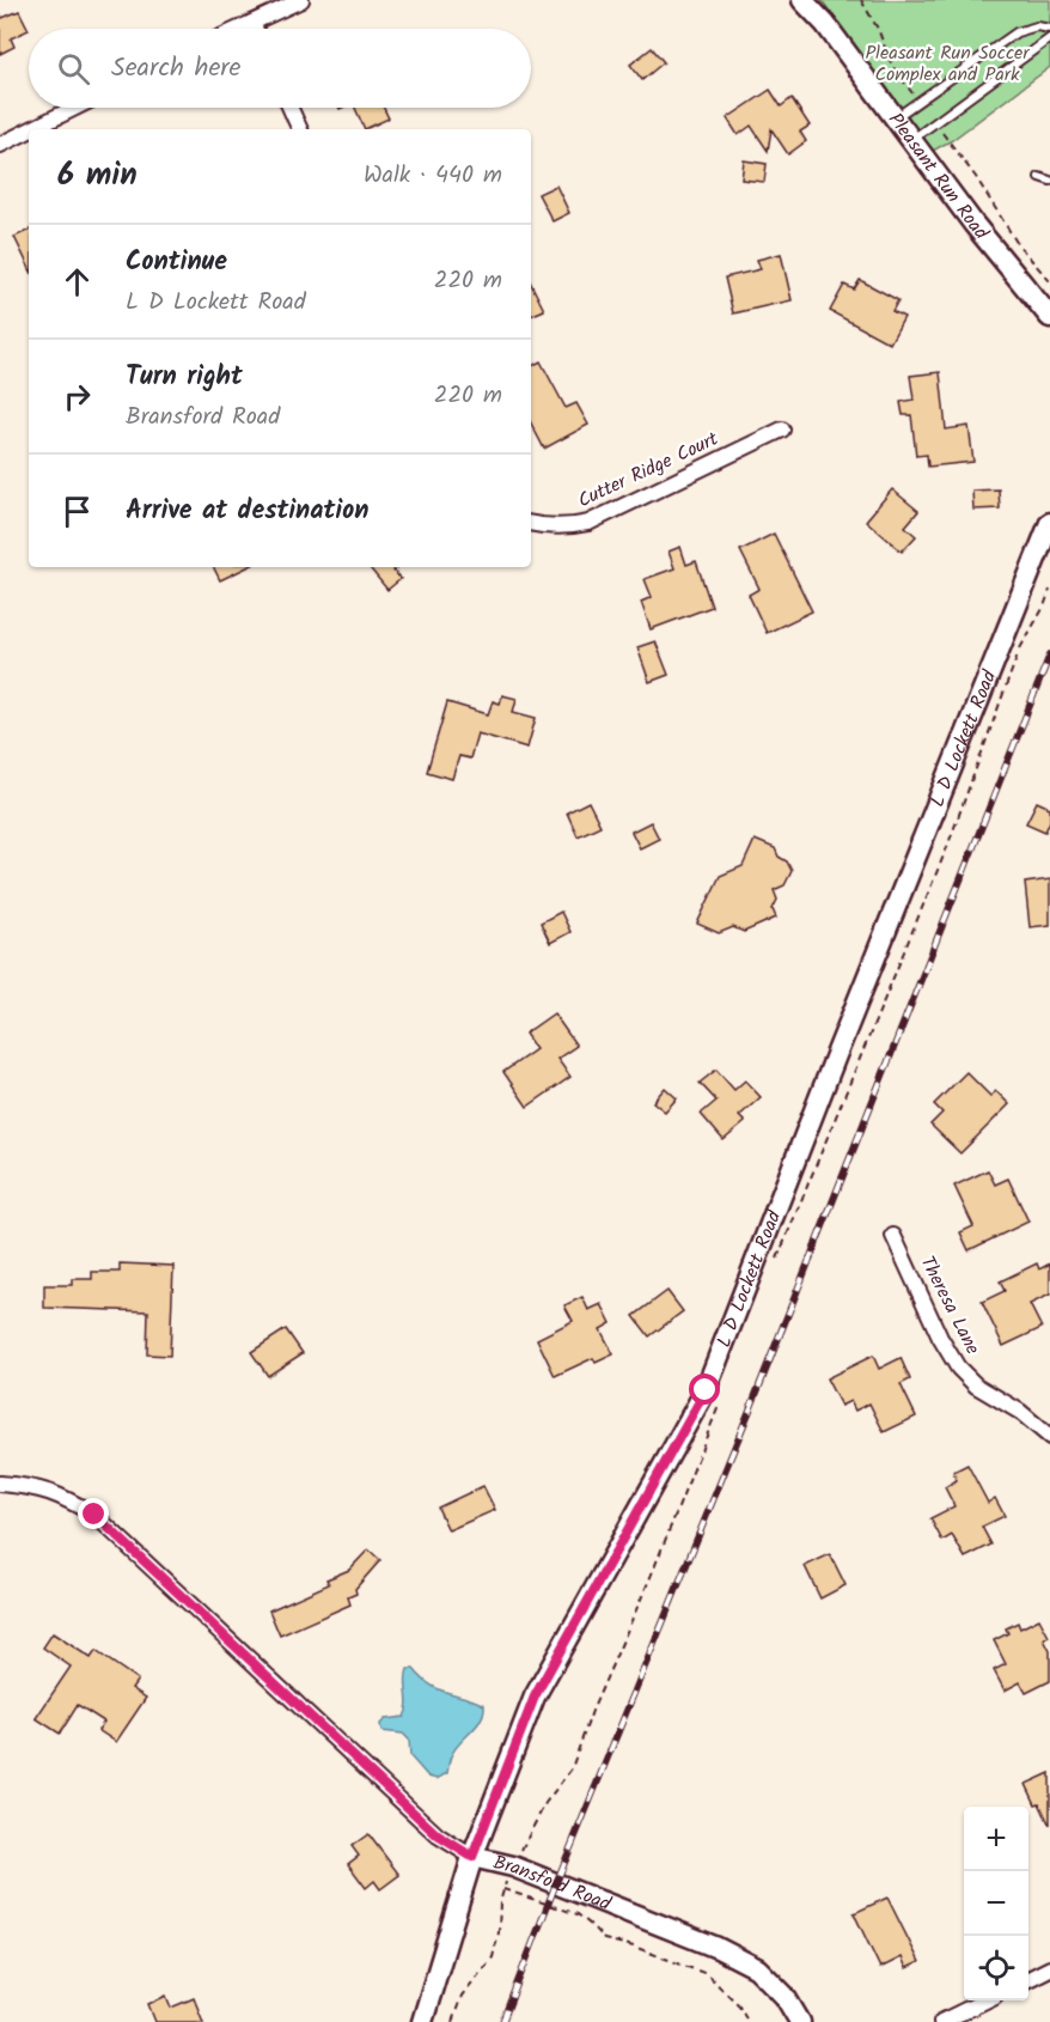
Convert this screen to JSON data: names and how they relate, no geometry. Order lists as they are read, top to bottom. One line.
{"streets":{"main road":["Pleasant Run Road","L D Lockett Road","Bransford Road"],"street":["Cutter Ridge Court","Theresa Lane"]},"crossings":[["L D Lockett Road","Bransford Road"]],"parks":["Pleasant Run Soccer Complex and Park"],"page":{"search":"Search here","heading":["6 min","Walk · 440 m"],"list":[["Continue","L D Lockett Road","220 m"],["Turn right","Bransford Road","220 m"],"Arrive at destination"],"map_buttons":["+","−"]}}
